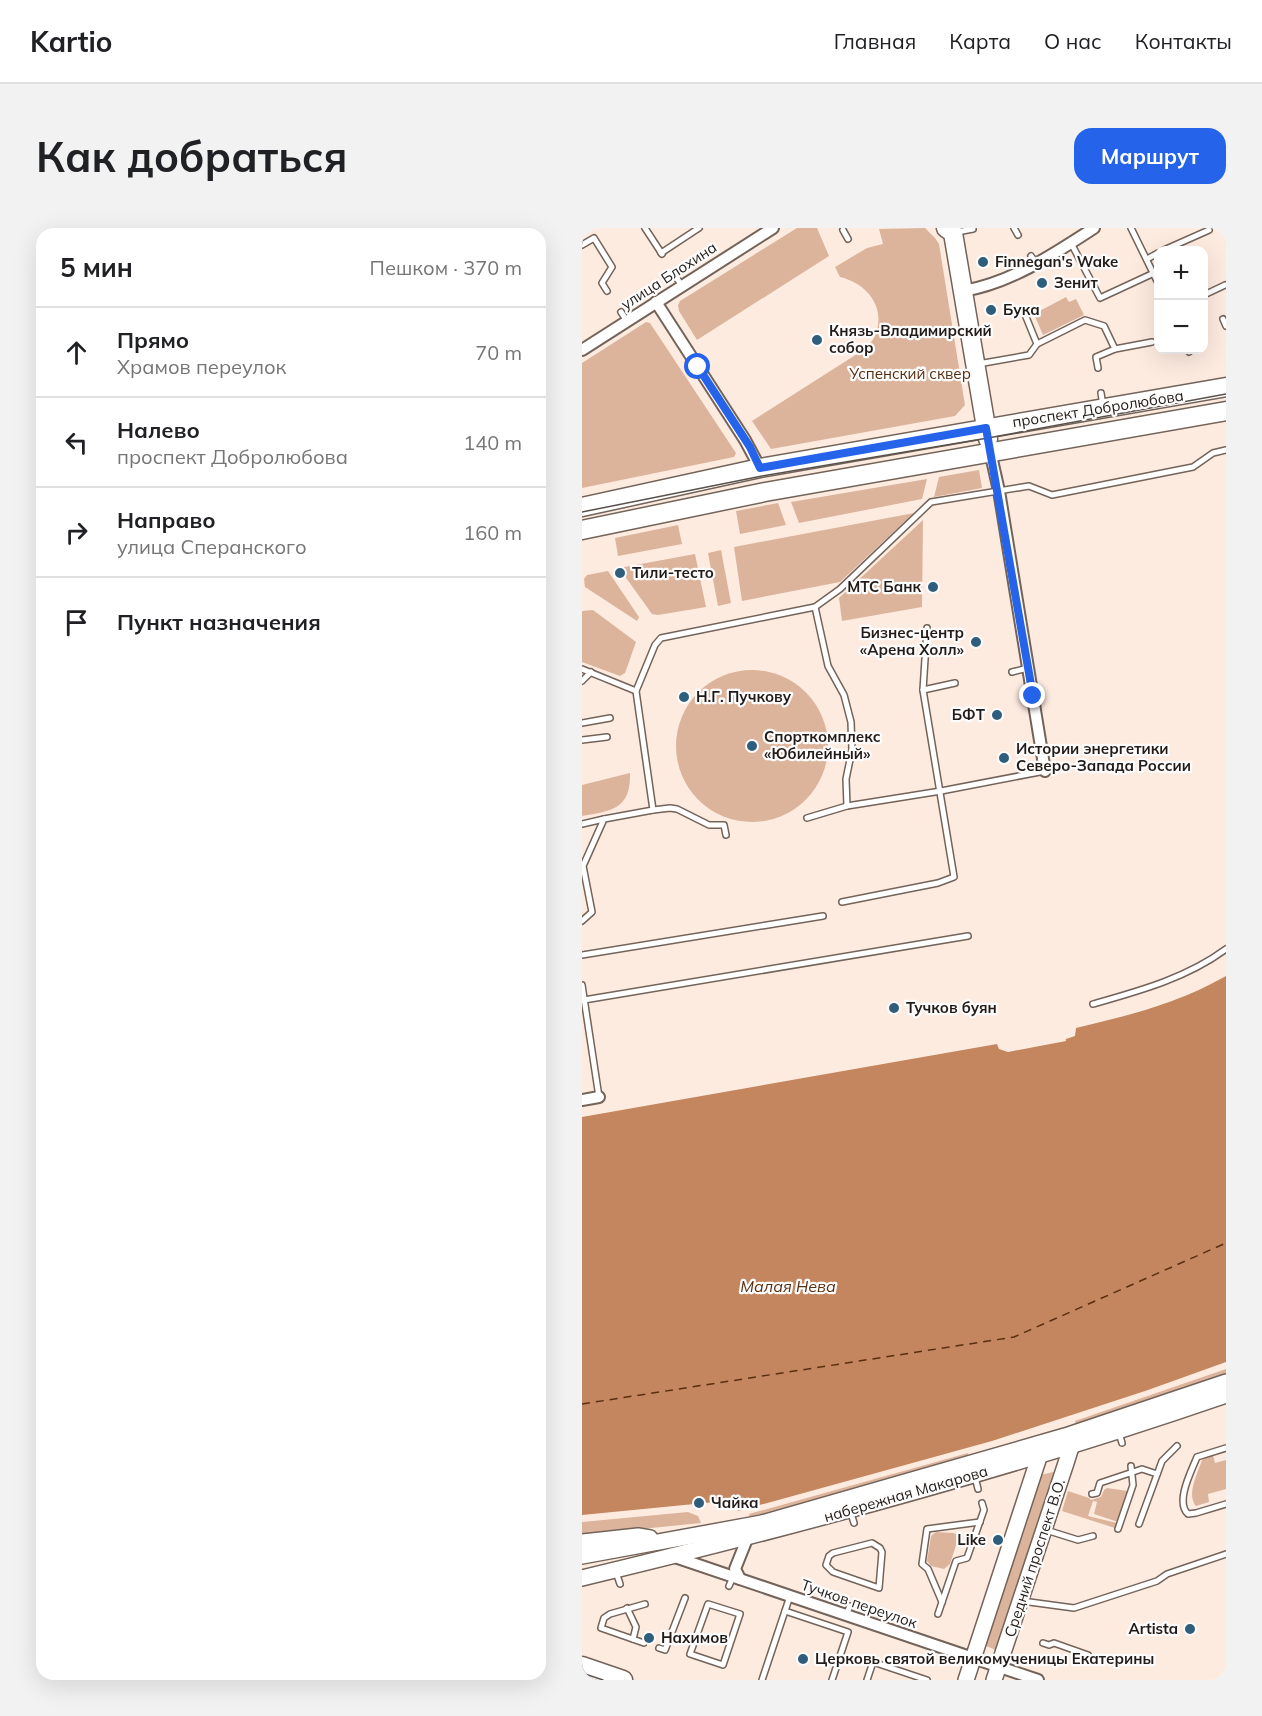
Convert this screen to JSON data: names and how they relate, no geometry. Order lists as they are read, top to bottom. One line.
{"streets":{"main road":["проспект Добролюбова","набережная Макарова","Средний проспект В.О."],"street":["улица Блохина","Тучков переулок"]},"crossings":[["набережная Макарова","Средний проспект В.О."],["набережная Макарова","Тучков переулок"],["Средний проспект В.О.","Тучков переулок"]],"water":["Малая Нева"],"parks":["Успенский сквер"],"places":["Finnegan's Wake","Зенит","Бука","Князь-Владимирский собор","Тили-тесто","МТС Банк","Бизнес-центр «Арена Холл»","Н.Г. Пучкову","БФТ","Спорткомплекс «Юбилейный»","Истории энергетики Северо-Запада России","Тучков буян","Чайка","Like","Artista","Нахимов","Церковь святой великомученицы Екатерины"],"page":{"header":"Kartio","nav":["Главная","Карта","О нас","Контакты"],"buttons":"Маршрут","title":"Как добраться","heading":["5 мин","Пешком · 370 m"],"map_buttons":["+","−"],"list":[["Прямо","Храмов переулок","70 m"],["Налево","проспект Добролюбова","140 m"],["Направо","улица Сперанского","160 m"],"Пункт назначения"]}}
